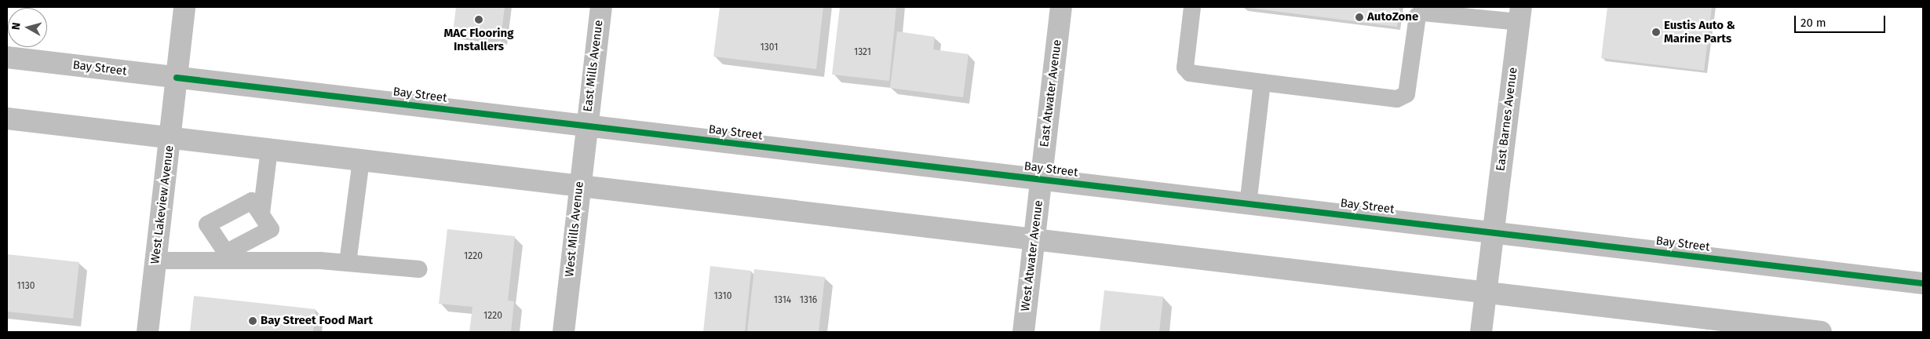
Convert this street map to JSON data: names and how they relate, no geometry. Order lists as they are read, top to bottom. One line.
{"streets":{"main road":["East Mills Avenue","Bay Street","East Atwater Avenue","East Barnes Avenue","West Lakeview Avenue","West Mills Avenue","West Atwater Avenue"]},"crossings":[["East Mills Avenue","Bay Street"],["East Mills Avenue","West Mills Avenue"],["Bay Street","East Atwater Avenue"],["Bay Street","East Barnes Avenue"],["Bay Street","West Lakeview Avenue"],["Bay Street","West Mills Avenue"],["Bay Street","West Atwater Avenue"],["East Atwater Avenue","West Atwater Avenue"]],"places":["AutoZone","MAC Flooring Installers","Eustis Auto & Marine Parts","Bay Street Food Mart"],"house_numbers":["1301","1321","1220","1130","1310","1314","1316","1220"],"scale_bar":"20 m","north":"left"}
